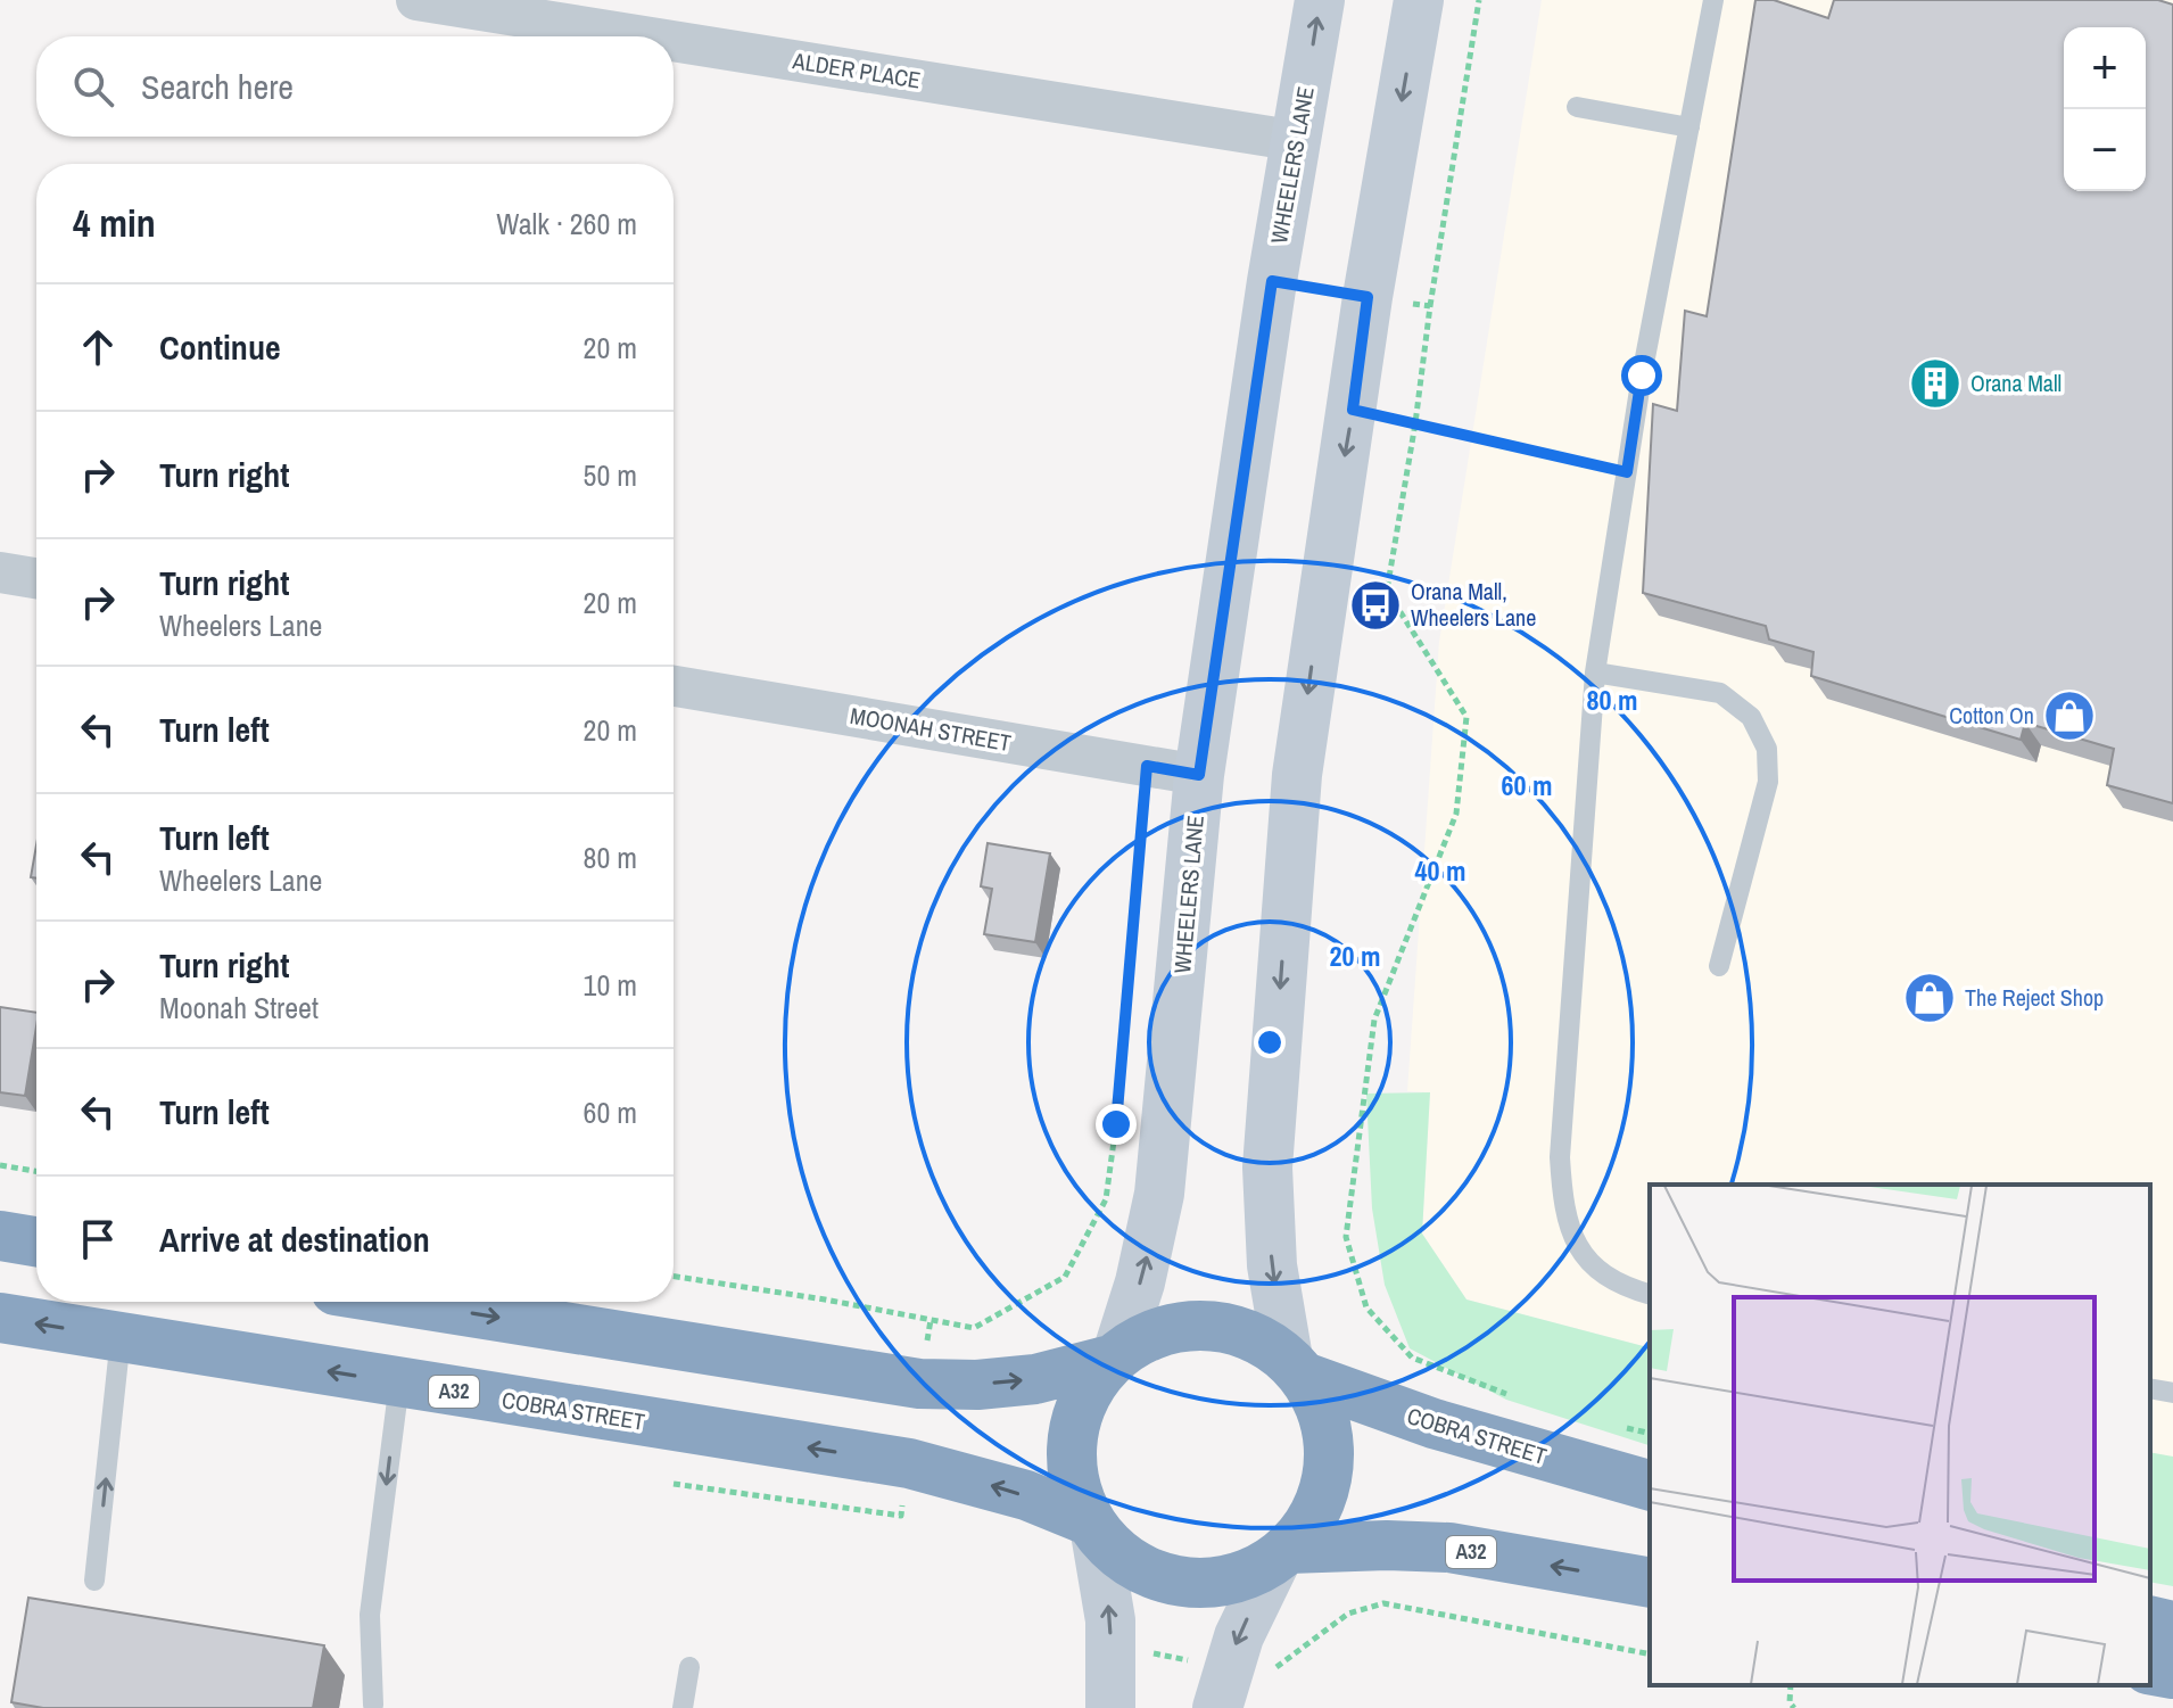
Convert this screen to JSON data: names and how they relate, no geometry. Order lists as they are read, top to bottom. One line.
{"streets":{"highway":["A32","COBRA STREET"],"main road":["WHEELERS LANE"],"street":["ALDER PLACE","MOONAH STREET"]},"crossings":[["ALDER PLACE","WHEELERS LANE"],["WHEELERS LANE","MOONAH STREET"],["WHEELERS LANE","A32"],["WHEELERS LANE","COBRA STREET"],["A32","COBRA STREET"]],"places":{"building":["Orana Mall"],"bus stop":["Orana Mall, Wheelers Lane"],"shop":["Cotton On","The Reject Shop"]},"page":{"map_buttons":["+","−"],"search":"Search here","heading":["4 min","Walk · 260 m"],"list":[["Continue","20 m"],["Turn right","50 m"],["Turn right","Wheelers Lane","20 m"],["Turn left","20 m"],["Turn left","Wheelers Lane","80 m"],["Turn right","Moonah Street","10 m"],["Turn left","60 m"],"Arrive at destination"]},"rings":["80 m","60 m","40 m","20 m"]}
